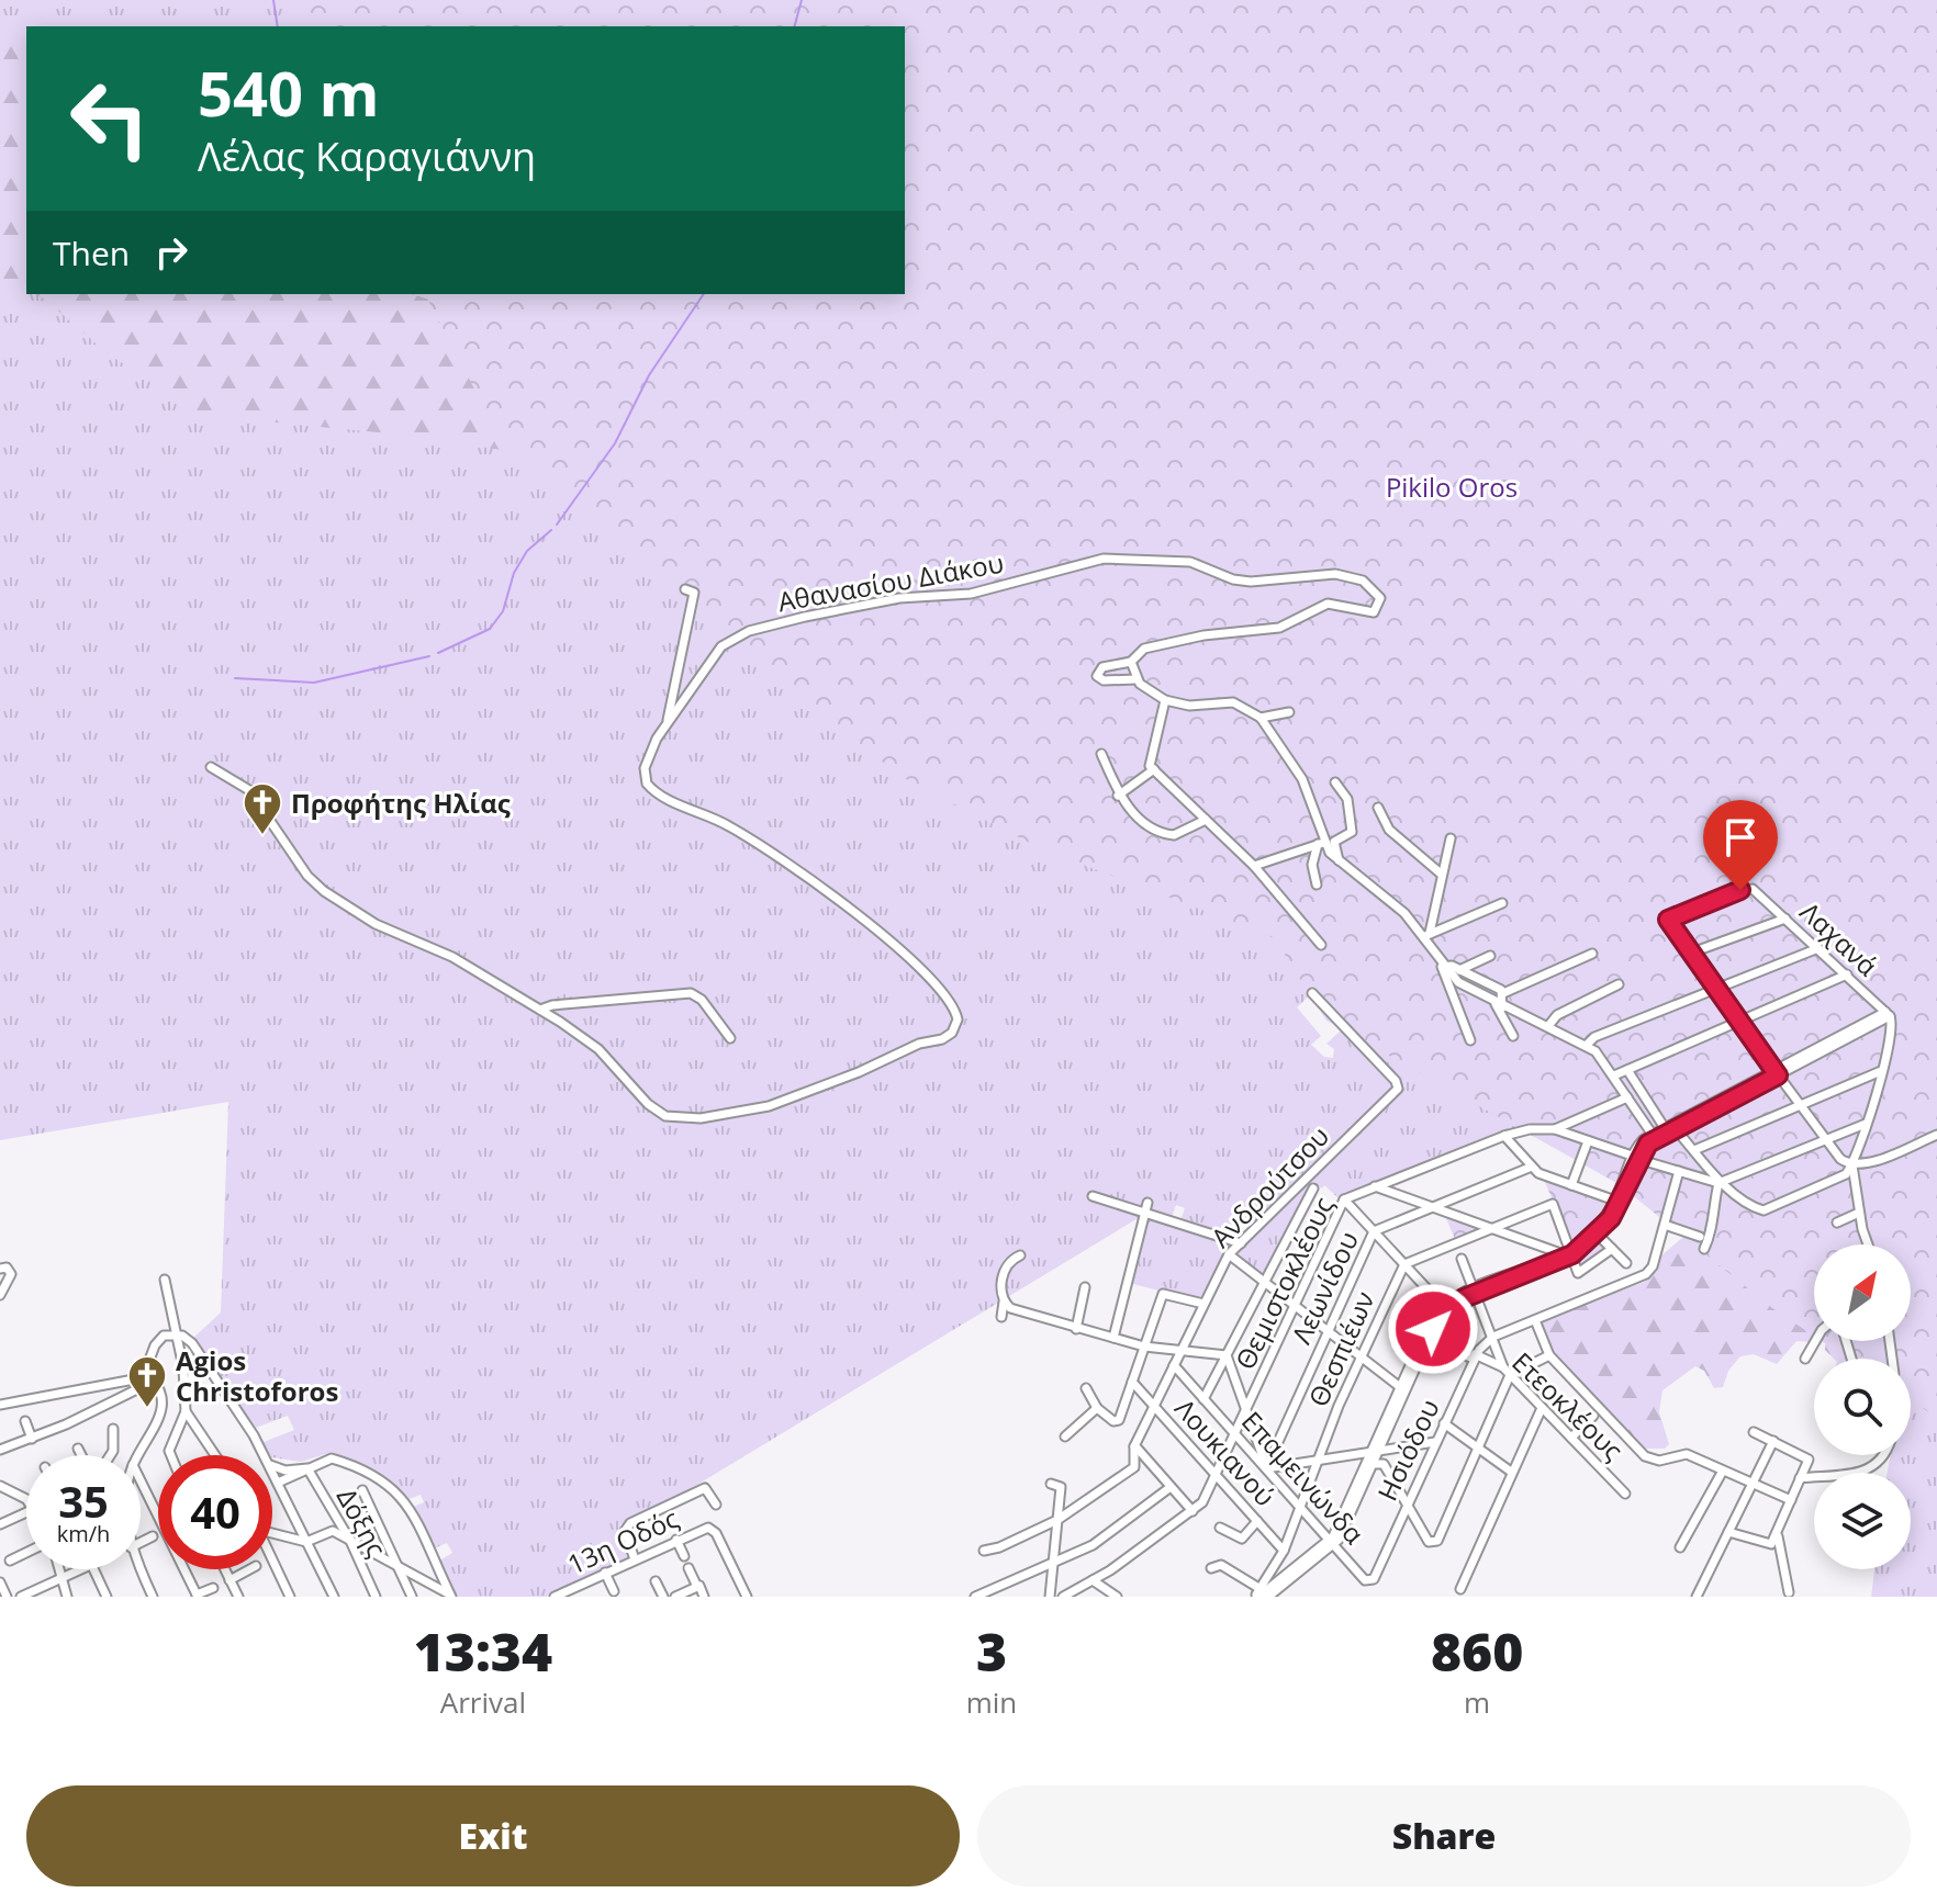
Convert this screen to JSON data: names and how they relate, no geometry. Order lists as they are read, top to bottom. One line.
{"streets":{"street":["Αθανασίου Διάκου","Λαχανά","Ανδρούτσου","Θεμιστοκλέους","Λεωνίδου","Θεσπιέων","Ετεοκλέους","Ησιόδου","Λουκιανού","Επαμεινώνδα","Δόξης","13η Οδός"]},"crossings":[["Ανδρούτσου","Λουκιανού"],["Ανδρούτσου","Επαμεινώνδα"],["Θεμιστοκλέους","Λουκιανού"],["Θεμιστοκλέους","Επαμεινώνδα"],["Λεωνίδου","Επαμεινώνδα"],["Θεσπιέων","Λουκιανού"],["Θεσπιέων","Επαμεινώνδα"],["Ετεοκλέους","Ησιόδου"],["Ησιόδου","Επαμεινώνδα"]],"parks":["Pikilo Oros"],"places":{"church":["Προφήτης Ηλίας","Agios Christoforos"]},"north":"top right","page":{"turn":["540 m","Λέλας Καραγιάννη"],"then":"Then","speed":"35 km/h","limit":"40","eta":["13:34","Arrival","3","min","860","m"],"buttons":["Exit","Share"]}}
